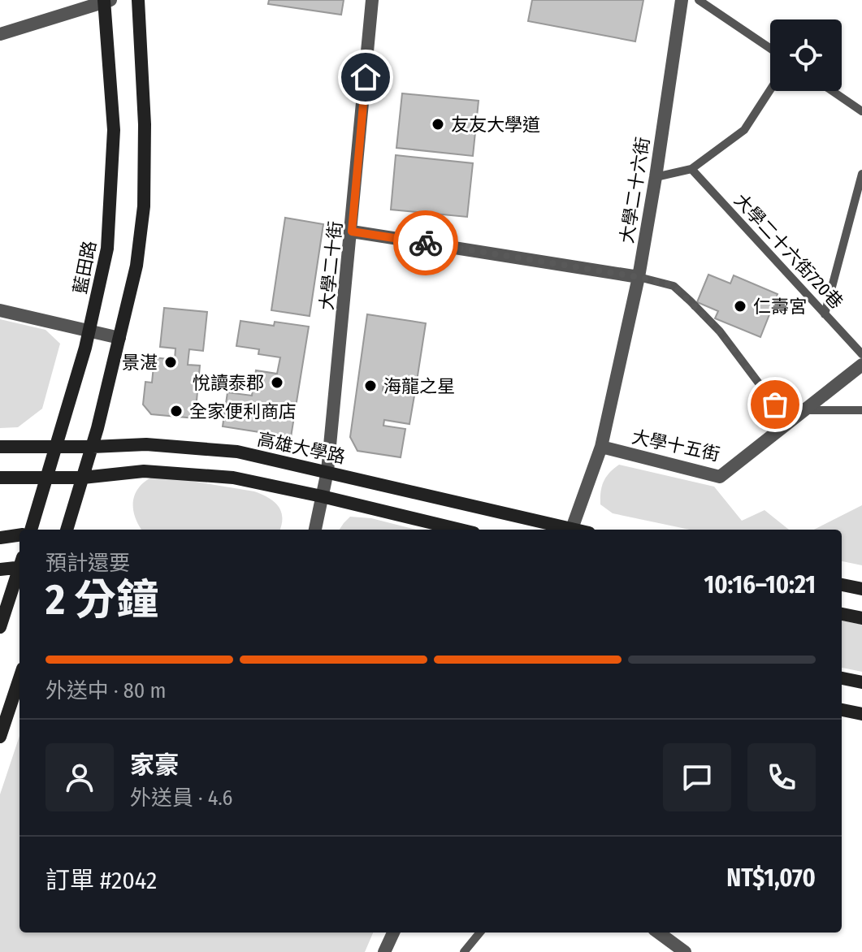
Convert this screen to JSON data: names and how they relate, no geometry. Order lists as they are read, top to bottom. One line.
{"streets":{"street":["大學二十六街","大學二十街","藍田路","大學十五街","高雄大學路"],"lane":["大學二十六街720巷"]},"crossings":[["大學二十六街","大學十五街"],["大學二十街","高雄大學路"],["藍田路","高雄大學路"]],"places":["友友大學道","仁壽宮","景湛","悅讀泰郡","海龍之星","全家便利商店"],"page":{"heading":["2 分鐘","預計還要","10:16–10:21"],"panel":["家豪","外送員 · 4.6","訂單 #2042","NT$1,070"],"bar":"外送中 · 80 m"}}
